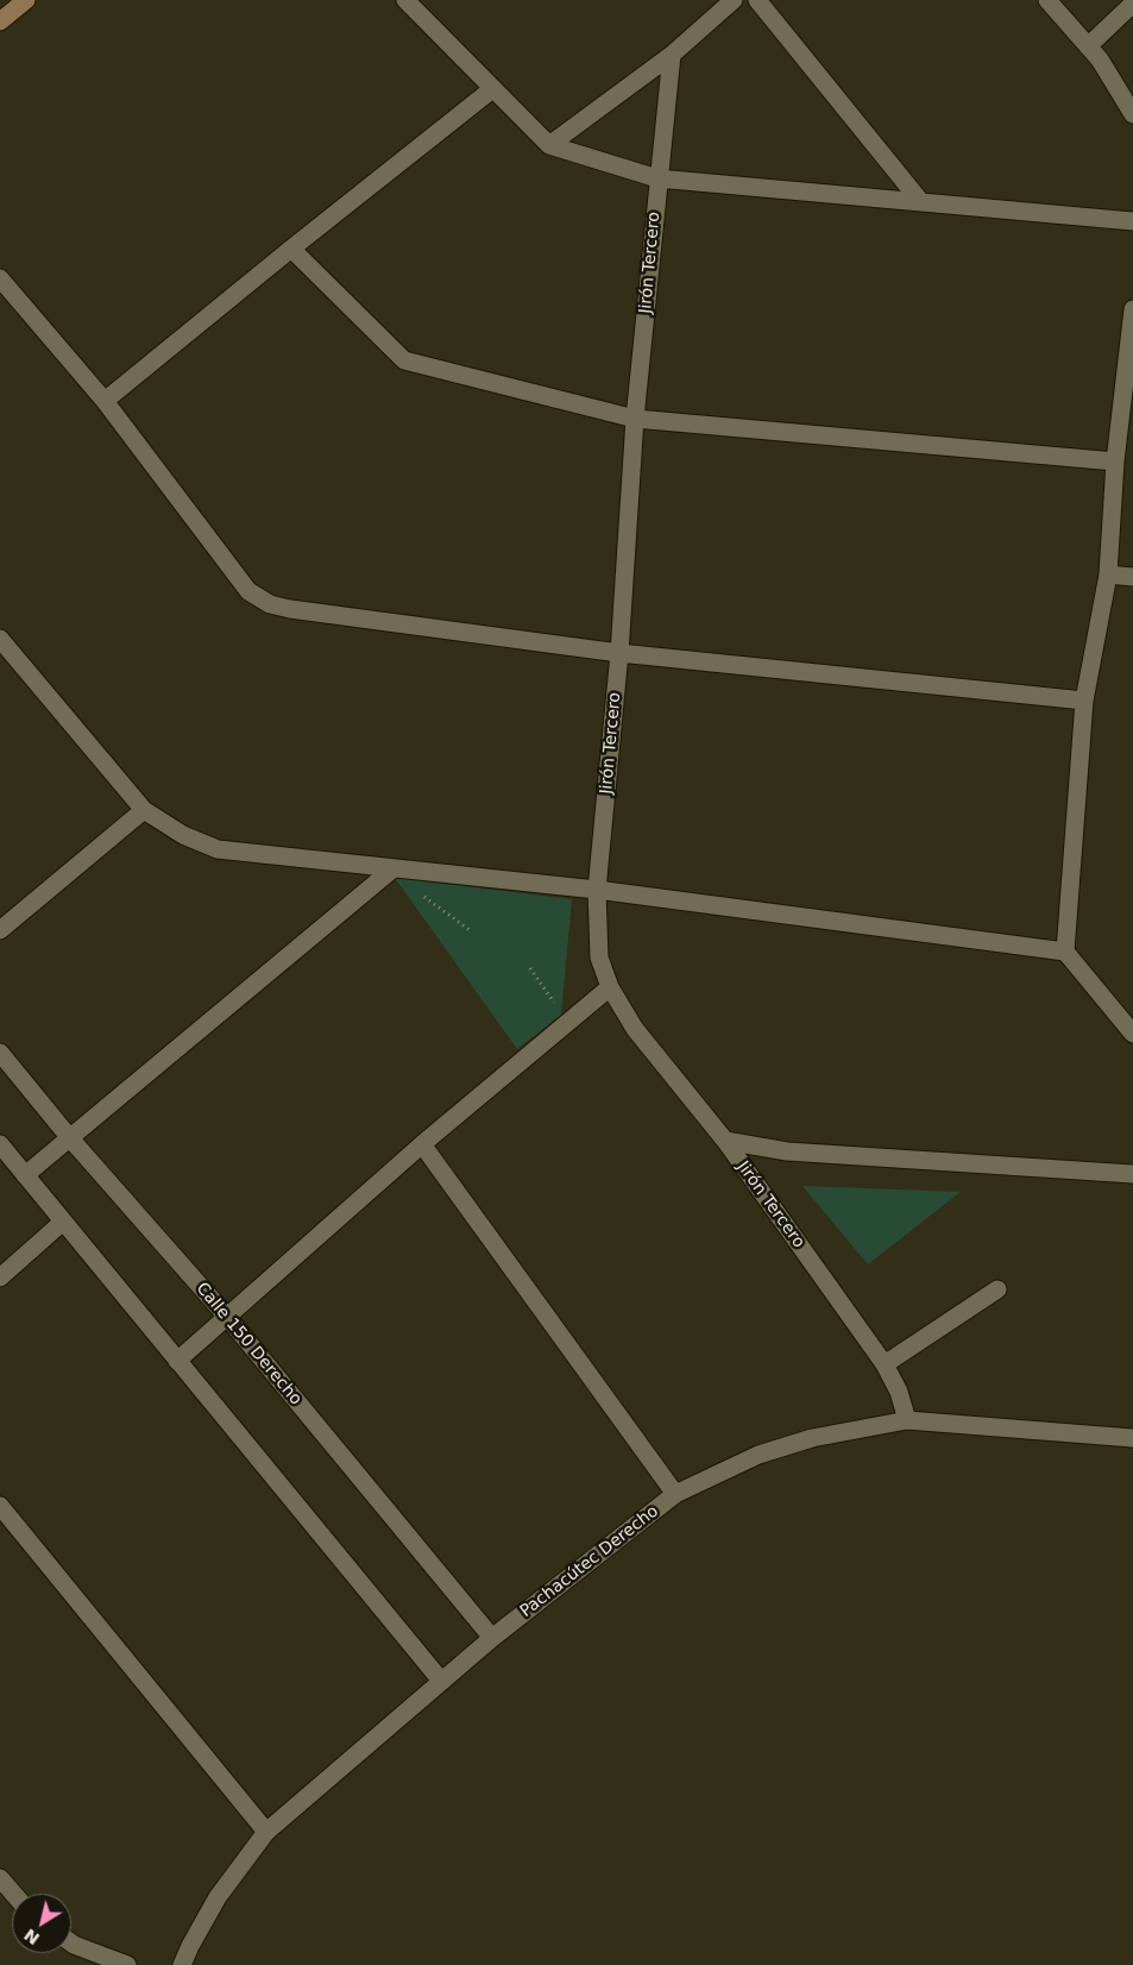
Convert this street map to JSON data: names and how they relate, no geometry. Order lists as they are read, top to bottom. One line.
{"streets":{"street":["Jirón Tercero","Calle 150 Derecho","Pachacútec Derecho"]},"crossings":[["Jirón Tercero","Pachacútec Derecho"],["Calle 150 Derecho","Pachacútec Derecho"]],"north":"bottom left"}
